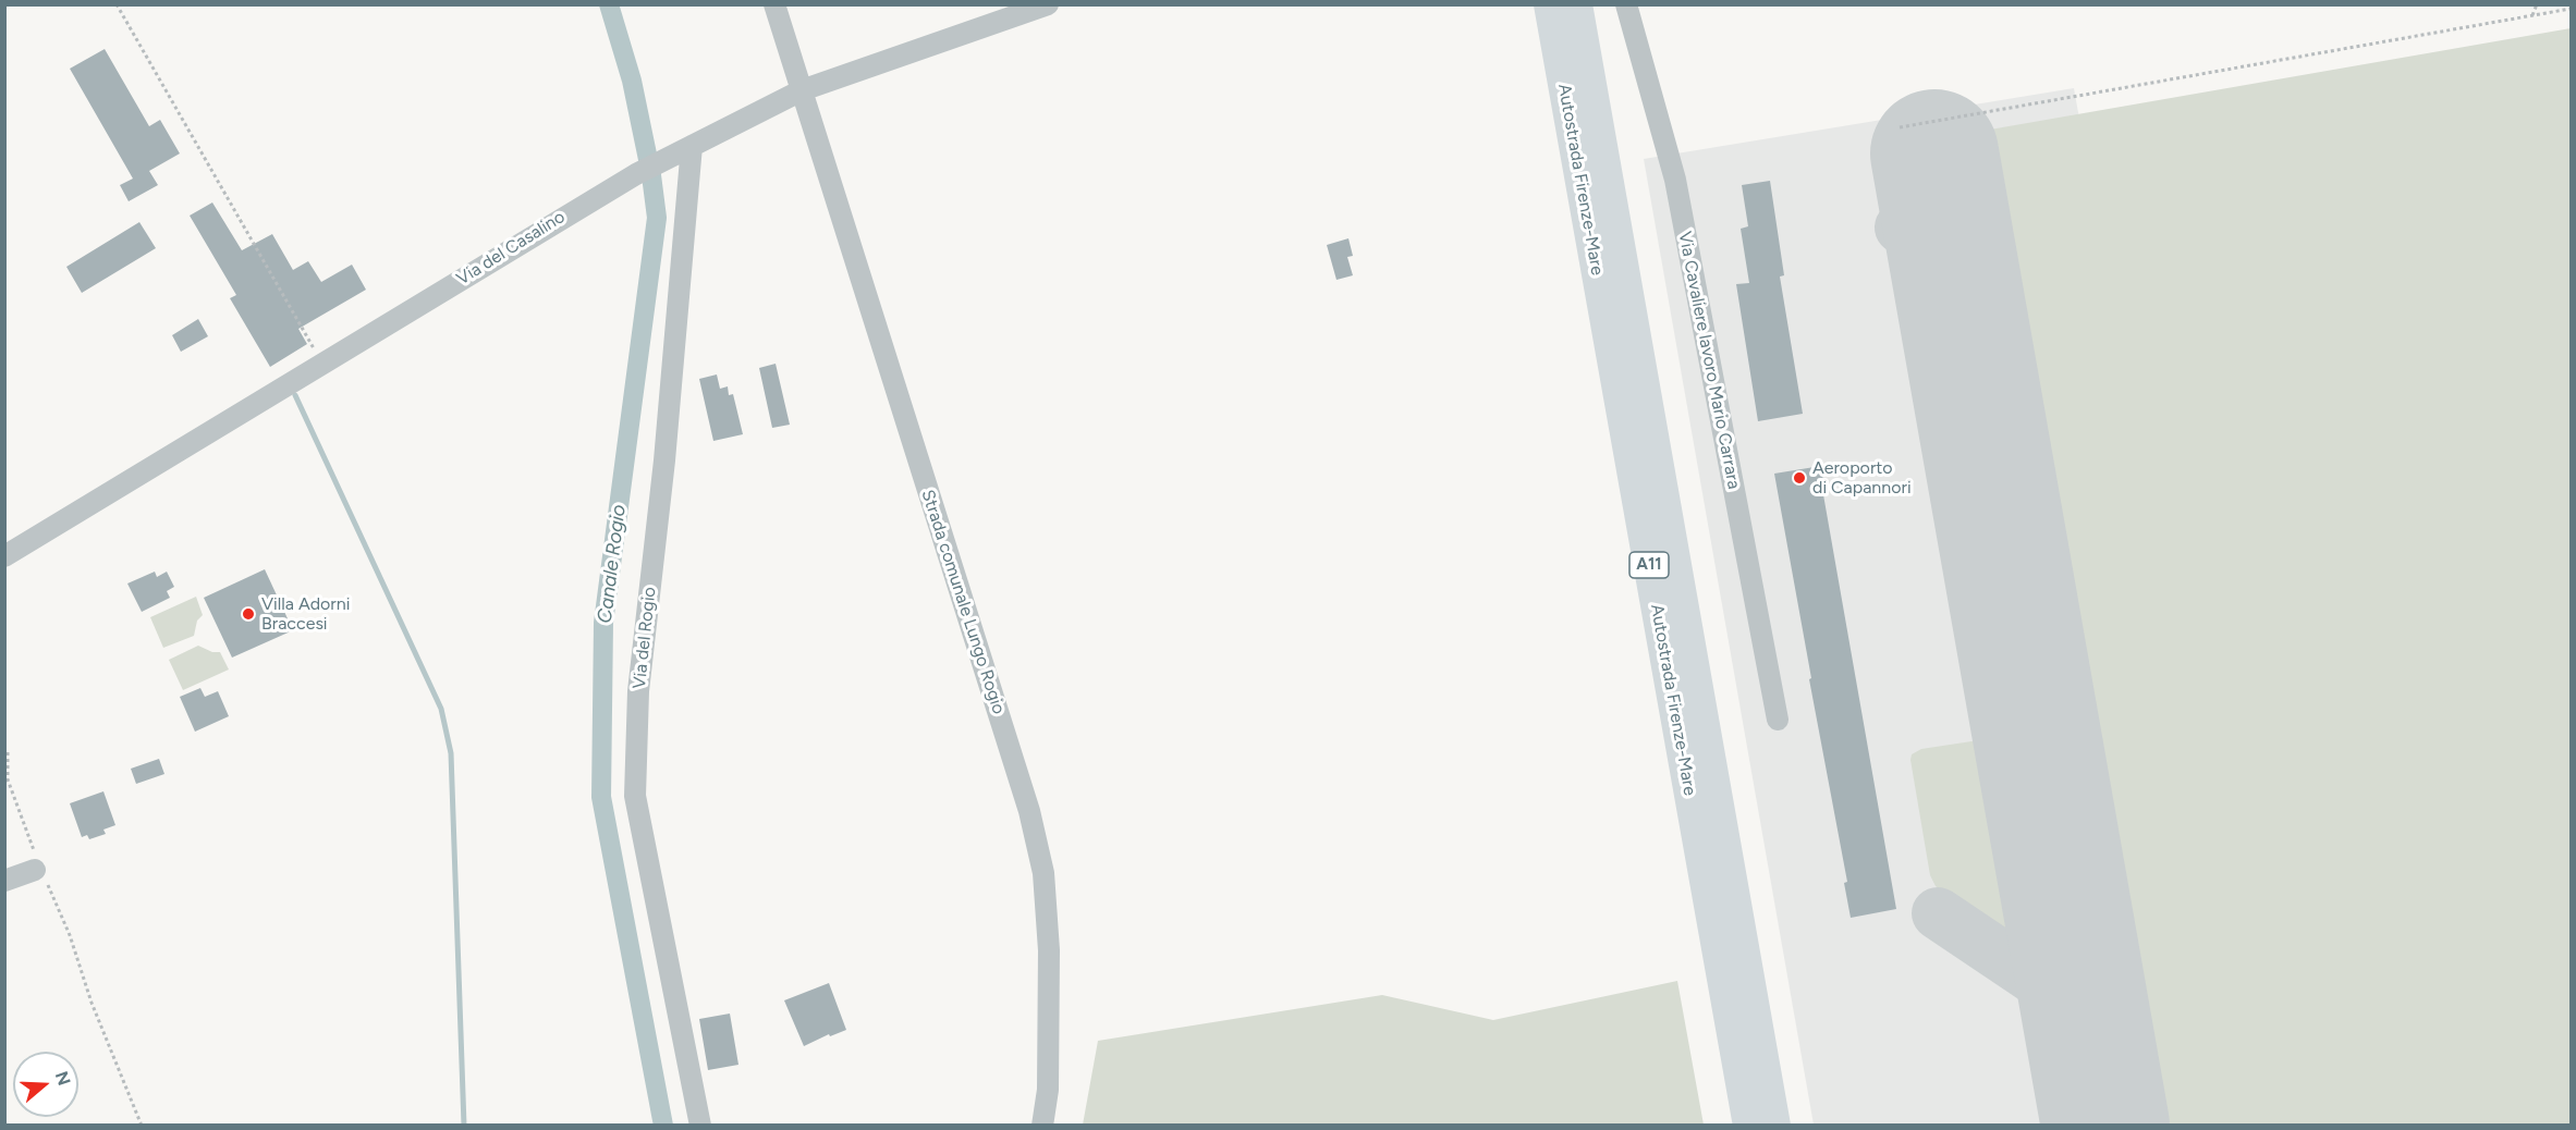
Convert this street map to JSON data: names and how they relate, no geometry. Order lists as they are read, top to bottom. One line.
{"streets":{"highway":["Autostrada Firenze-Mare","A11"],"street":["Via del Casalino","Via Cavaliere lavoro Mario Carrara","Strada comunale Lungo Rogio","Via del Rogio"]},"crossings":[["Via del Casalino","Strada comunale Lungo Rogio"],["Via del Casalino","Via del Rogio"]],"water":["Canale Rogio"],"places":["Aeroporto di Capannori","Villa Adorni Braccesi"],"north":"right"}
